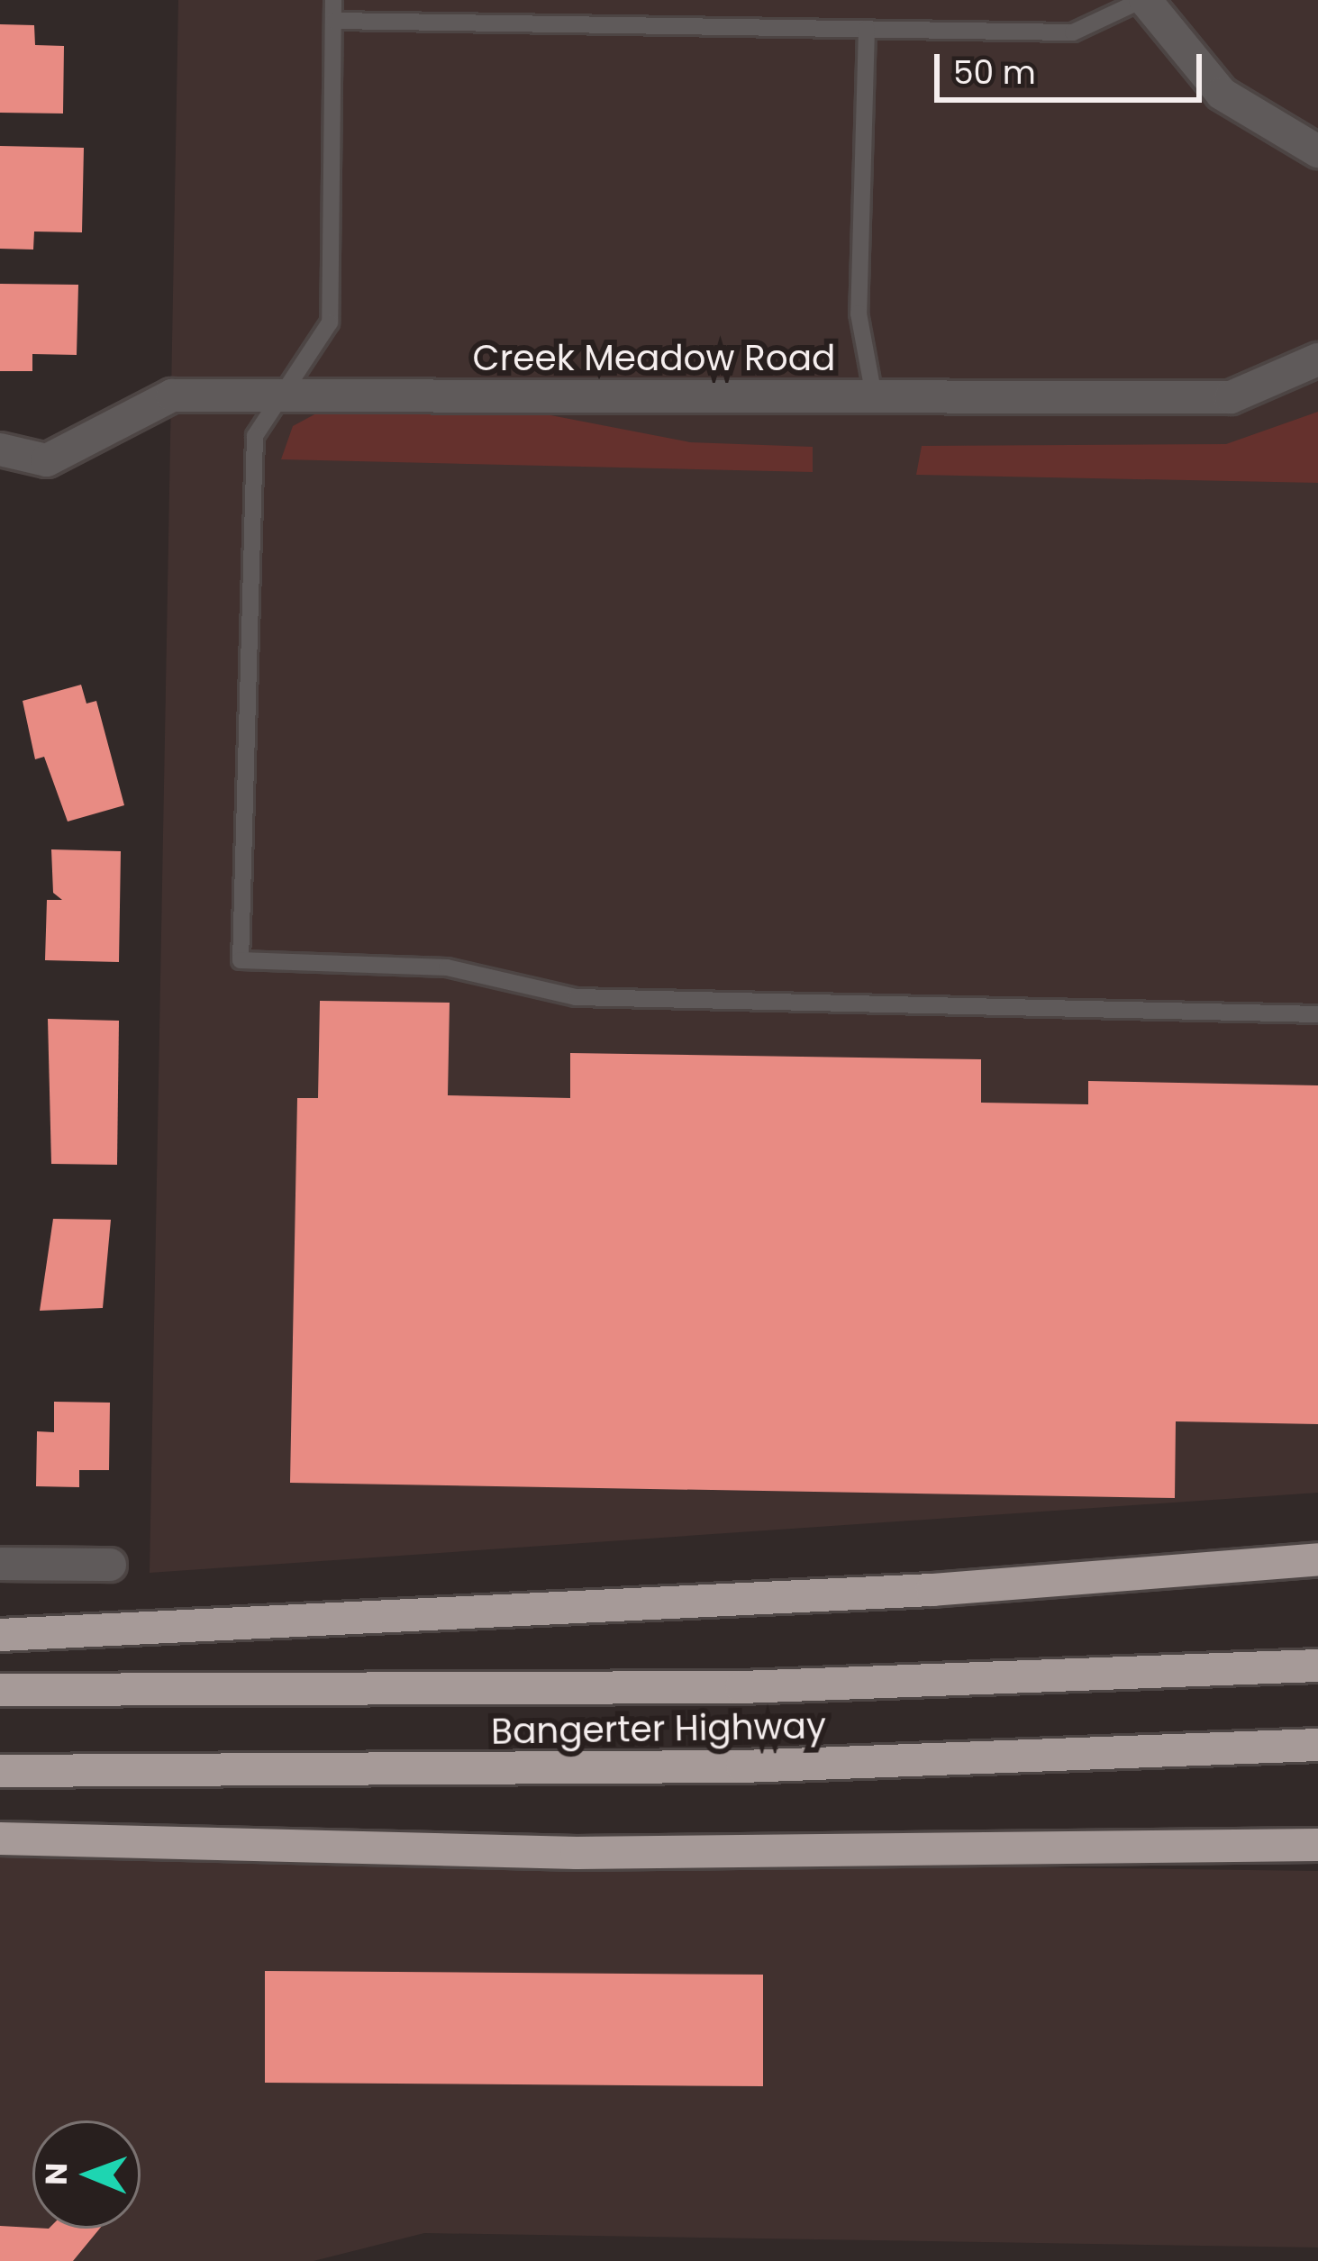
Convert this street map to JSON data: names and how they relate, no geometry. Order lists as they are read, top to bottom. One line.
{"streets":{"highway":["Bangerter Highway"],"street":["Creek Meadow Road"]},"scale_bar":"50 m","north":"left"}
